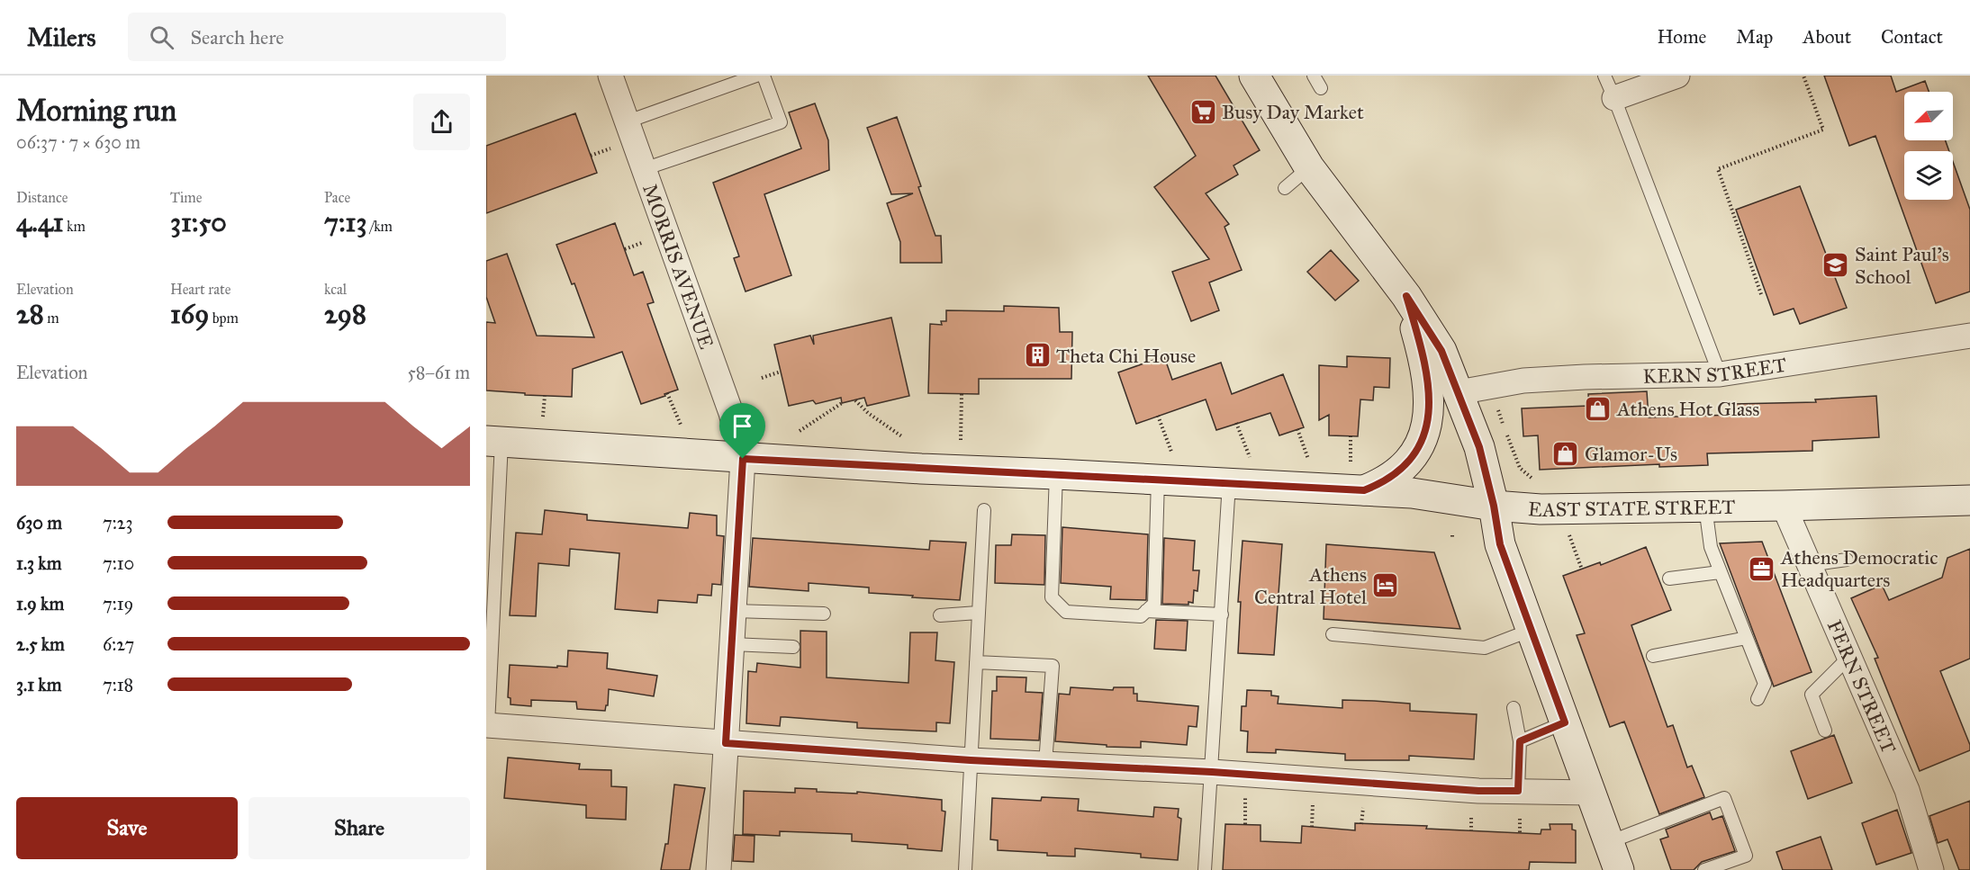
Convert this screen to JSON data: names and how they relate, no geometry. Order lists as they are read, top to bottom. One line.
{"streets":{"main road":["EAST STATE STREET"],"street":["MORRIS AVENUE","KERN STREET","FERN STREET"]},"crossings":[["MORRIS AVENUE","EAST STATE STREET"],["EAST STATE STREET","FERN STREET"]],"places":{"supermarket":["Busy Day Market"],"school or university":["Saint Paul’s School"],"building":["Theta Chi House"],"shop":["Athens Hot Glass","Glamor-Us"],"office":["Athens Democratic Headquarters"],"hotel":["Athens Central Hotel"]},"north":"bottom left","page":{"header":"Milers","search":"Search here","nav":["Home","Map","About","Contact"],"heading":["Morning run","06:37 · 7 × 630 m"],"stats":[["Distance","4.41 km"],["Time","31:50"],["Pace","7:13 /km"],["Elevation","28 m"],["Heart rate","169 bpm"],["kcal","298"]],"chart":["Elevation","58–61 m"],"list":[{"name":"630 m","note":"7:23"},{"name":"1.3 km","note":"7:10"},{"name":"1.9 km","note":"7:19"},{"name":"2.5 km","note":"6:27"},{"name":"3.1 km","note":"7:18"}],"buttons":["Save","Share"]}}
